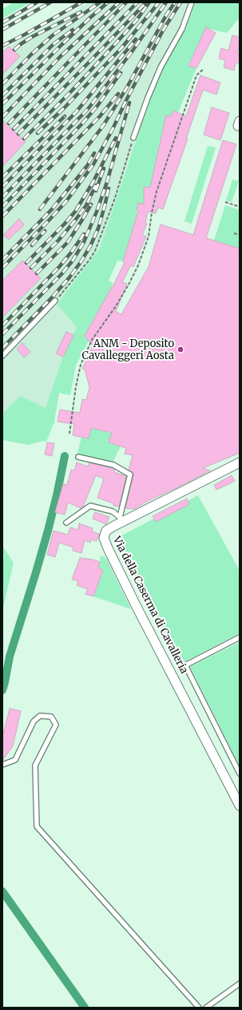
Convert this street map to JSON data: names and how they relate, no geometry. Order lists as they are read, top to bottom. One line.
{"streets":{"street":["Via della Caserma di Cavalleria"]},"places":["ANM - Deposito Cavalleggeri Aosta"]}
